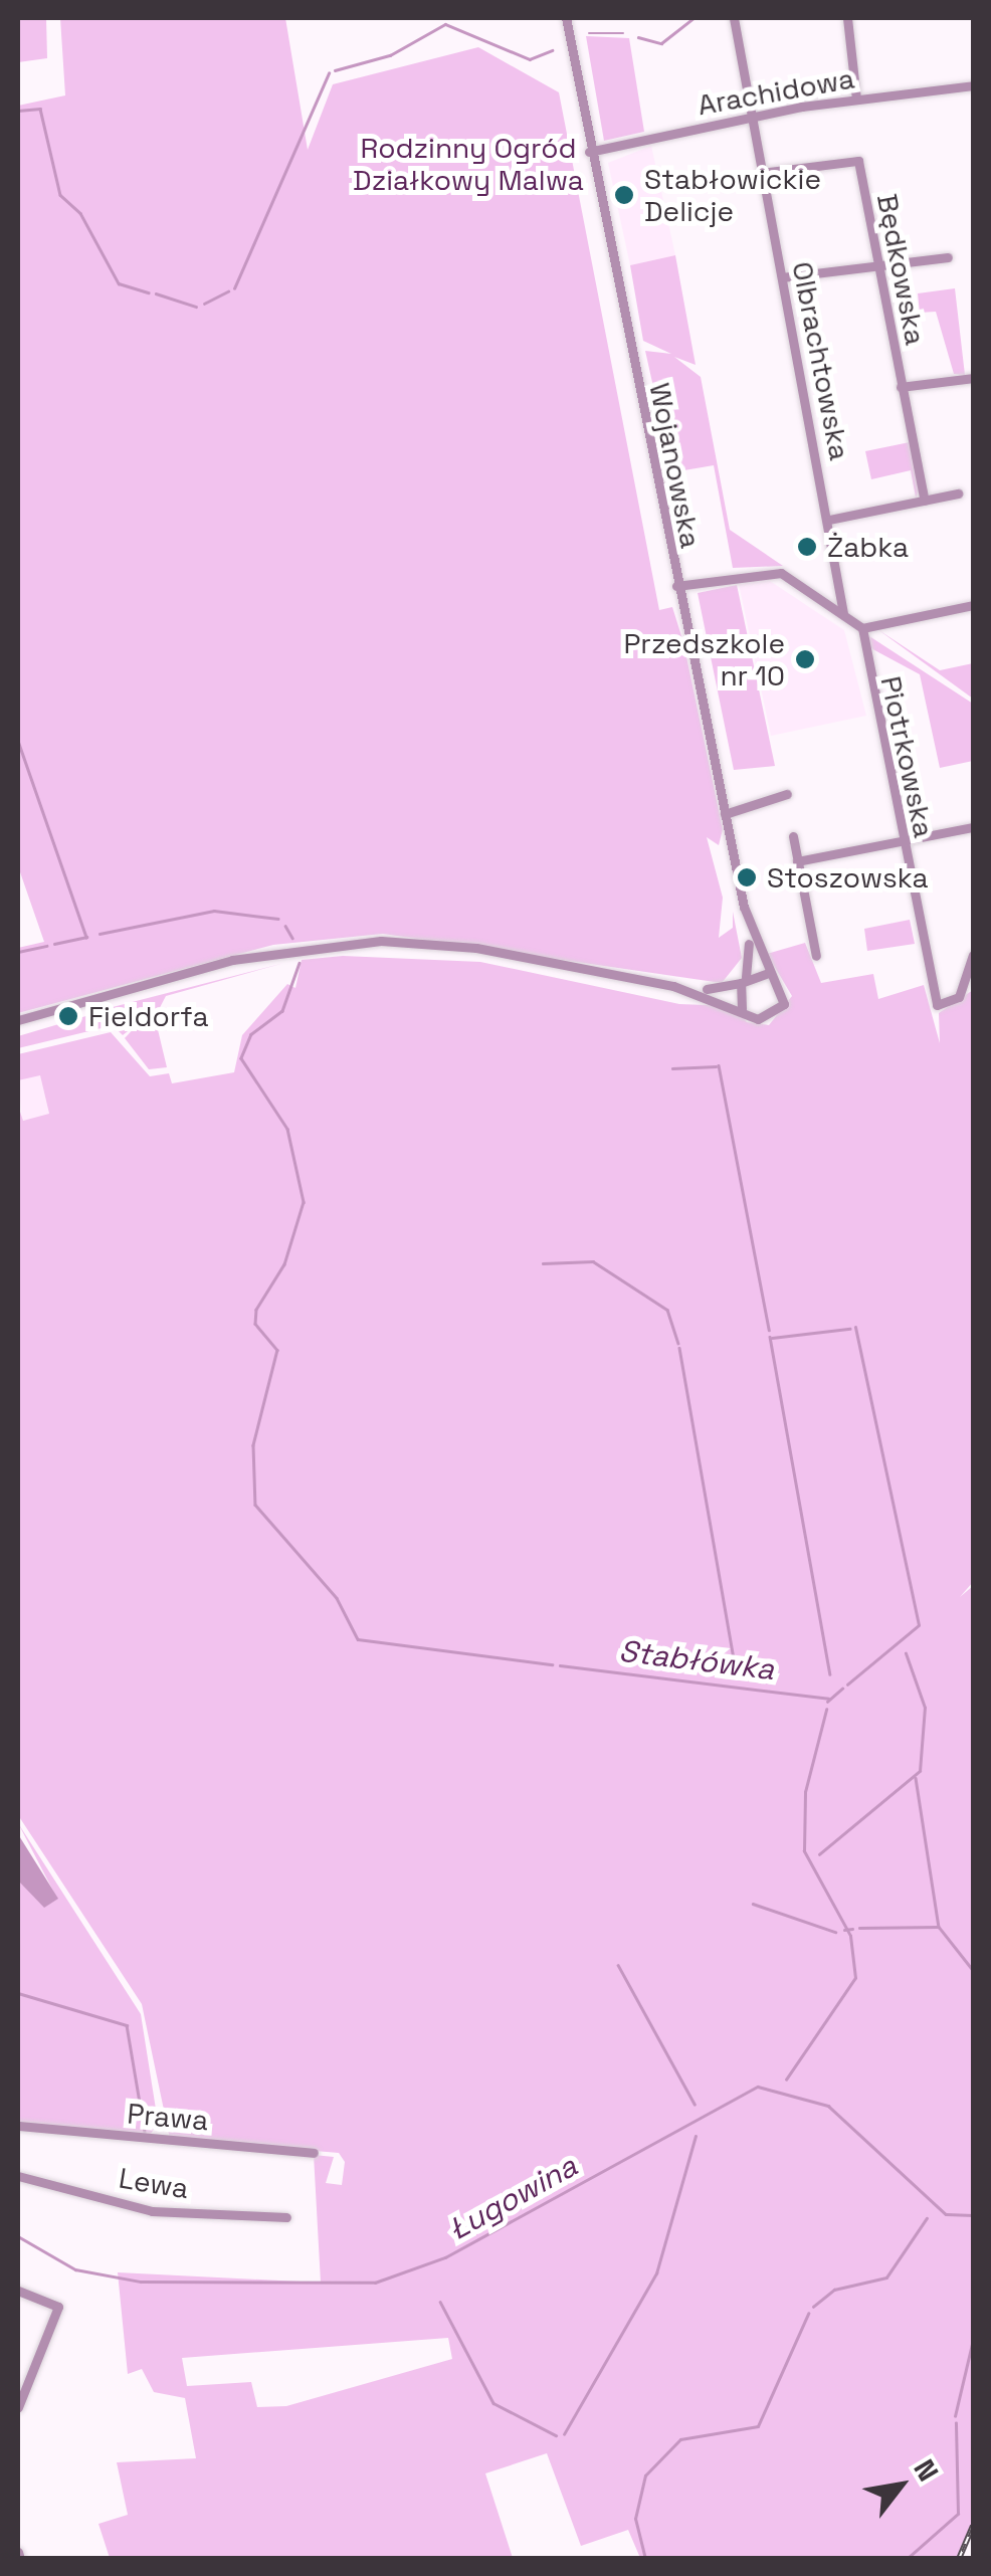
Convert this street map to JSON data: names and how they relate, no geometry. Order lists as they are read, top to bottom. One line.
{"streets":{"street":["Arachidowa","Będkowska","Olbrachtowska","Wojanowska","Piotrkowska","Prawa","Lewa"]},"crossings":[["Arachidowa","Olbrachtowska"],["Arachidowa","Wojanowska"],["Będkowska","Olbrachtowska"]],"water":["Stabłówka","Ługowina"],"parks":["Rodzinny Ogród Działkowy Malwa"],"places":["Stabłowickie Delicje","Żabka","Przedszkole nr 10","Stoszowska","Fieldorfa"],"north":"top right"}
